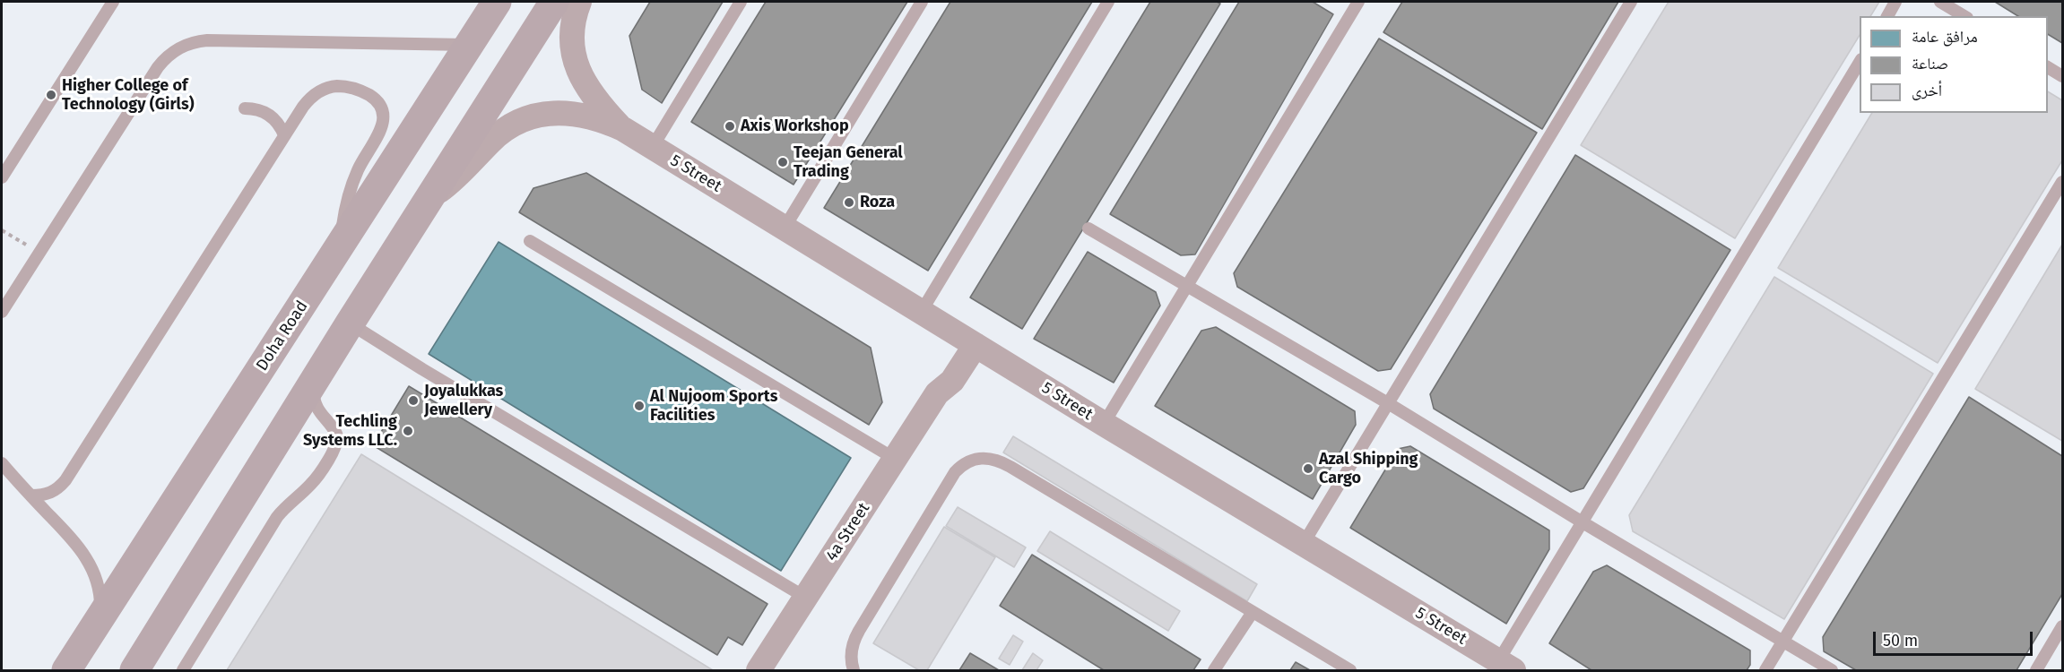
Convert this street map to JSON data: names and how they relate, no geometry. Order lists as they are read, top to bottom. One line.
{"streets":{"main road":["Doha Road"],"street":["5 Street","4a Street"]},"crossings":[["5 Street","4a Street"]],"places":["Higher College of Technology (Girls)","Axis Workshop","Teejan General Trading","Roza","Joyalukkas Jewellery","Al Nujoom Sports Facilities","Techling Systems LLC.","Azal Shipping Cargo"],"legend":["مرافق عامة","صناعة","أخرى"],"scale_bar":"50 m"}
